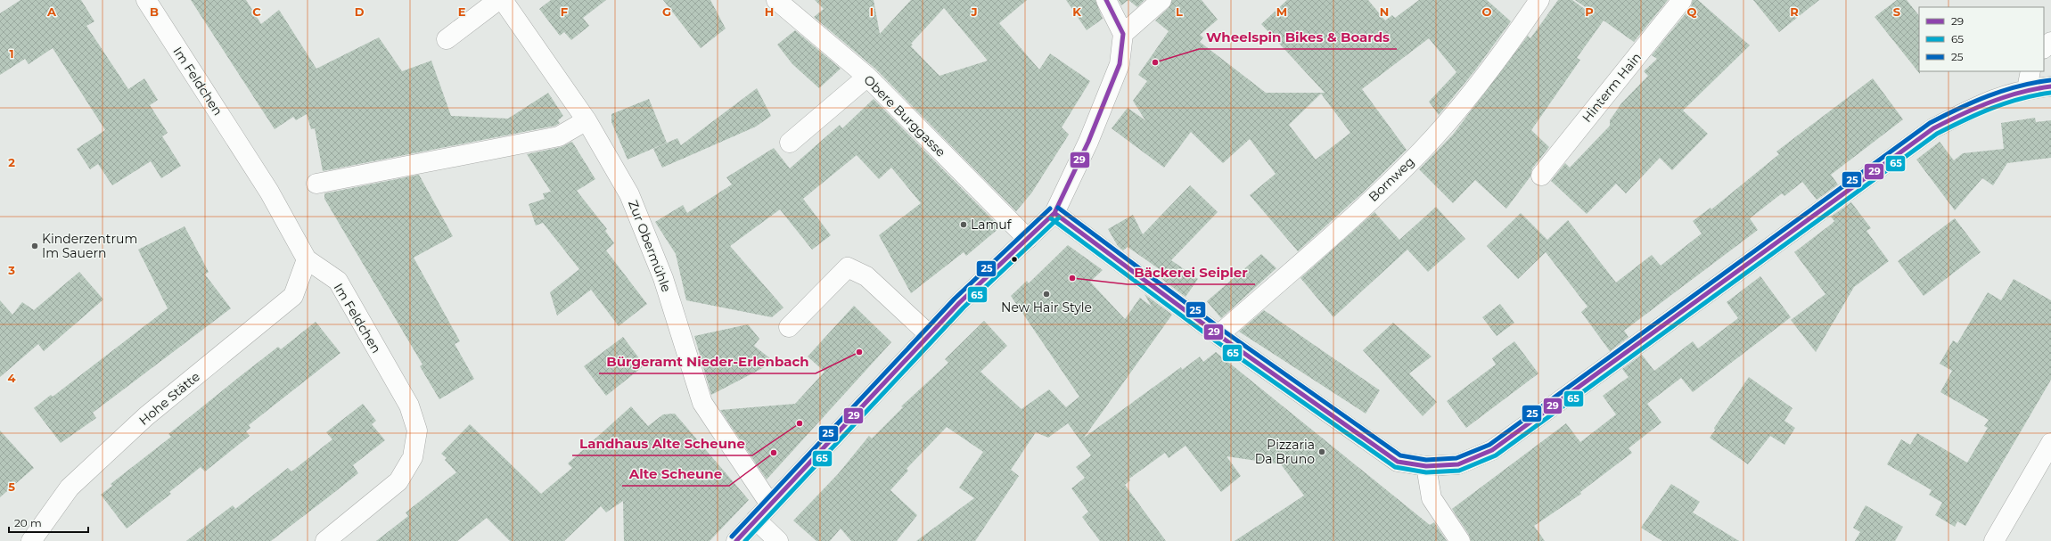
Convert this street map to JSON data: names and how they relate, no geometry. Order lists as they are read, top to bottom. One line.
{"streets":{"street":["Im Feldchen","Hinterm Hain","Obere Burggasse","Bornweg","Zur Obermühle","Hohe Stätte"]},"crossings":[["Im Feldchen","Hohe Stätte"]],"places":["Wheelspin Bikes & Boards","Lamuf","Kinderzentrum Im Sauern","Bäckerei Seipler","New Hair Style","Bürgeramt Nieder-Erlenbach","Landhaus Alte Scheune","Pizzaria Da Bruno","Alte Scheune"],"lines":["transit line 29","transit line 25","transit line 65"],"legend":["29","65","25"],"scale_bar":"20 m","grid":{"columns":["A","B","C","D","E","F","G","H","I","J","K","L","M","N","O","P","Q","R","S"],"rows":["1","2","3","4","5"]}}
